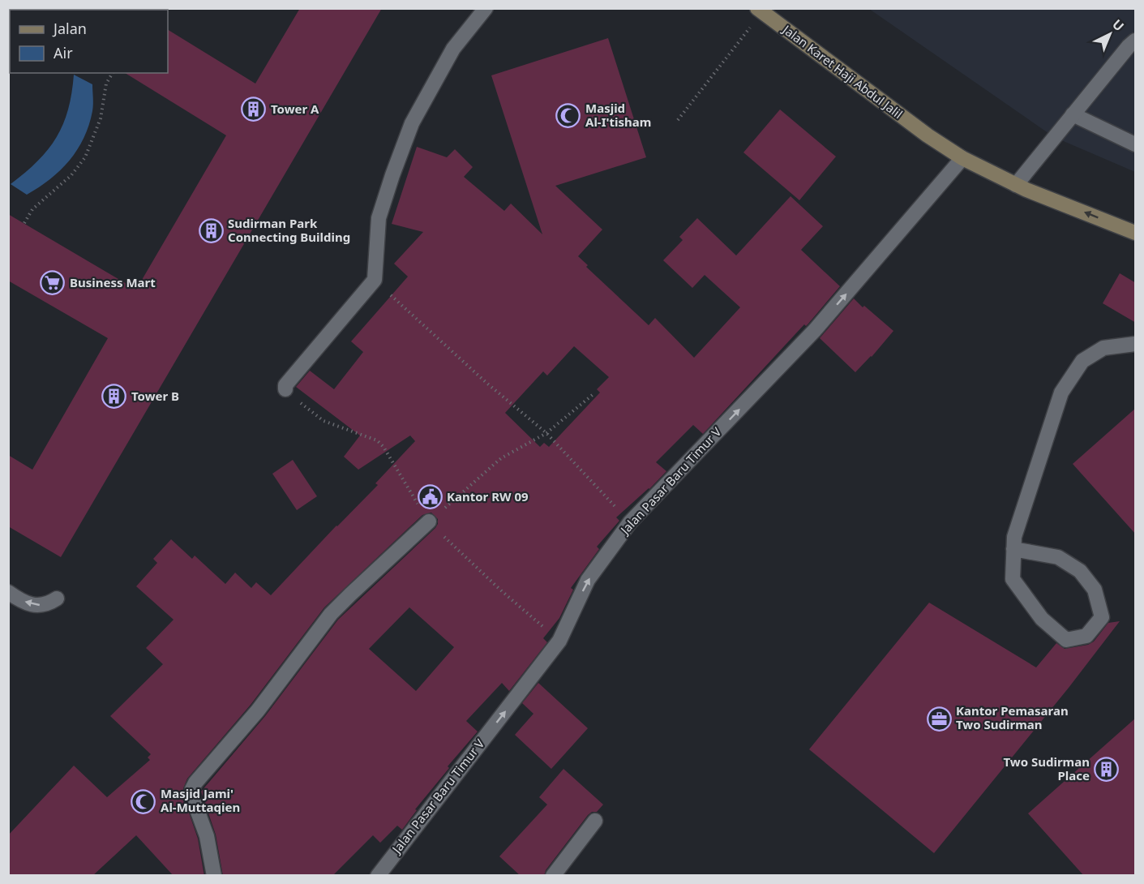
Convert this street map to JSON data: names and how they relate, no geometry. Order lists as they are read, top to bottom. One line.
{"streets":{"street":["Jalan Karet Haji Abdul Jalil","Jalan Pasar Baru Timur V"]},"crossings":[["Jalan Karet Haji Abdul Jalil","Jalan Pasar Baru Timur V"]],"one_way":["Jalan Pasar Baru Timur V"],"places":{"building":["Tower A","Sudirman Park Connecting Building","Tower B","Two Sudirman Place"],"mosque":["Masjid Al-I'tisham","Masjid Jami' Al-Muttaqien"],"supermarket":["Business Mart"],"public building":["Kantor RW 09"],"office":["Kantor Pemasaran Two Sudirman"]},"legend":["Jalan","Air"],"north":"top right"}
